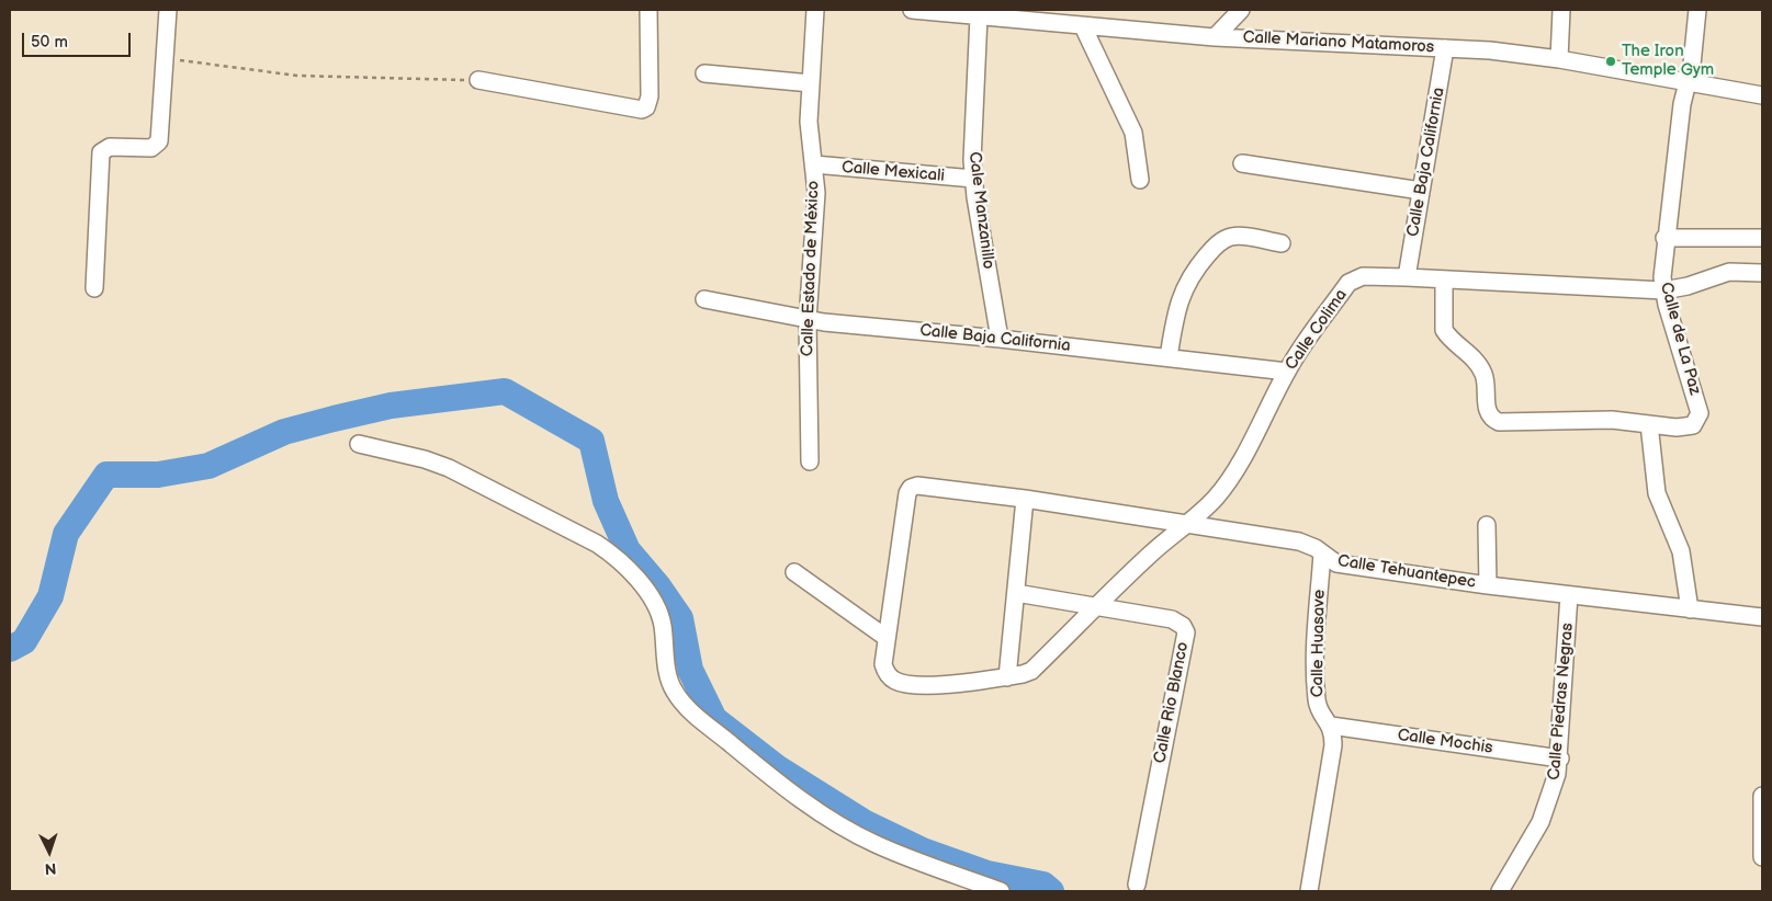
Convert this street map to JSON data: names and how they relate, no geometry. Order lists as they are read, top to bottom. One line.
{"streets":{"street":["Calle Mariano Matamoros","Calle Baja California","Calle Mexicali","Cale Manzanillo","Calle Estado de México","Calle Colima","Calle de La Paz","Calle Tehuantepec","Calle Huasave","Calle Piedras Negras","Calle Rio Blanco","Calle Mochis"]},"crossings":[["Calle Mariano Matamoros","Calle Baja California"],["Calle Mariano Matamoros","Cale Manzanillo"],["Calle Mariano Matamoros","Calle de La Paz"],["Calle Baja California","Cale Manzanillo"],["Calle Baja California","Calle Estado de México"],["Calle Baja California","Calle Colima"],["Calle Mexicali","Cale Manzanillo"],["Calle Mexicali","Calle Estado de México"],["Calle Colima","Calle de La Paz"],["Calle Colima","Calle Tehuantepec"],["Calle Colima","Calle Rio Blanco"],["Calle Tehuantepec","Calle Huasave"],["Calle Tehuantepec","Calle Piedras Negras"],["Calle Huasave","Calle Mochis"],["Calle Piedras Negras","Calle Mochis"]],"places":["The Iron Temple Gym"],"scale_bar":"50 m","north":"bottom"}
